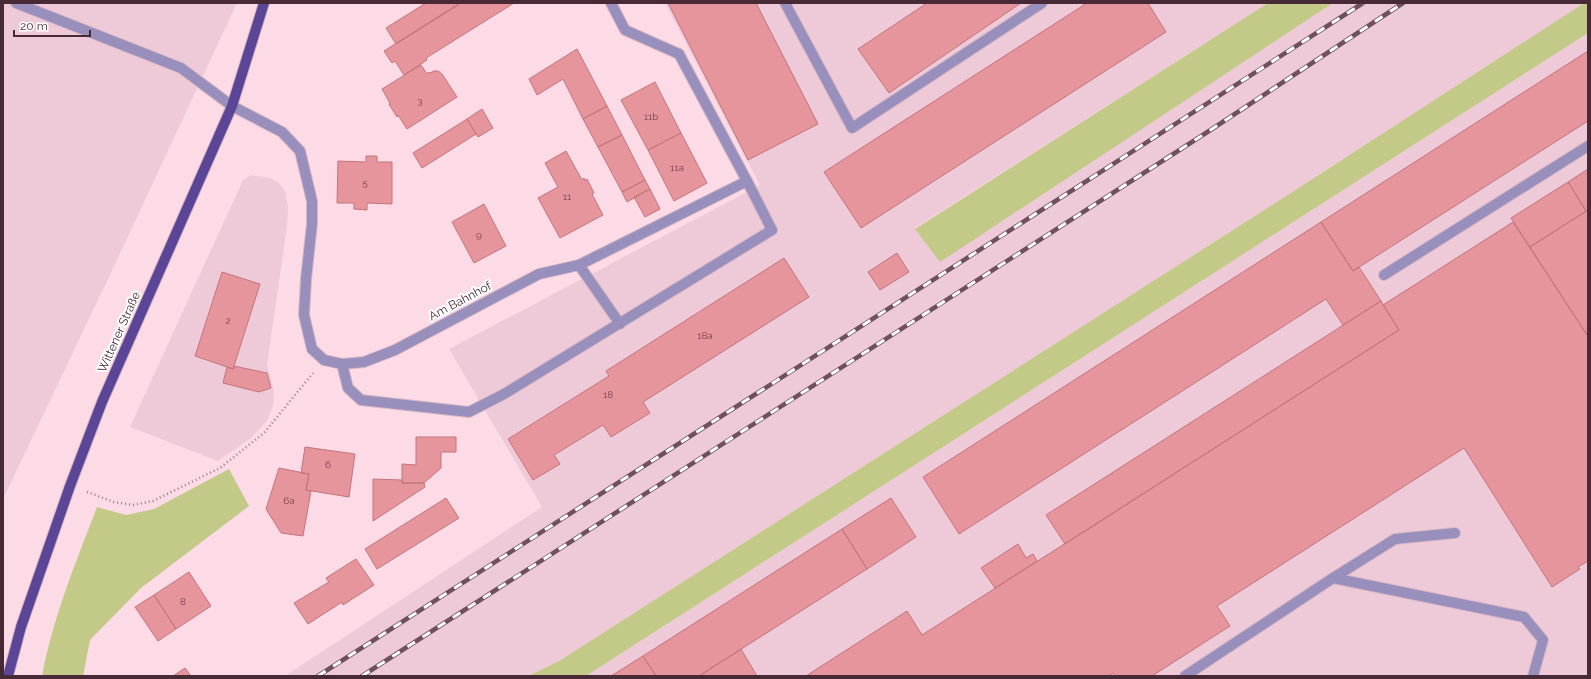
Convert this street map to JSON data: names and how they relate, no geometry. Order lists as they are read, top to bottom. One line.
{"streets":{"main road":["Wittener Straße"],"street":["Am Bahnhof"]},"house_numbers":["3","11b","11a","5","11","9","2","18a","18","6","6a","8"],"scale_bar":"20 m"}
